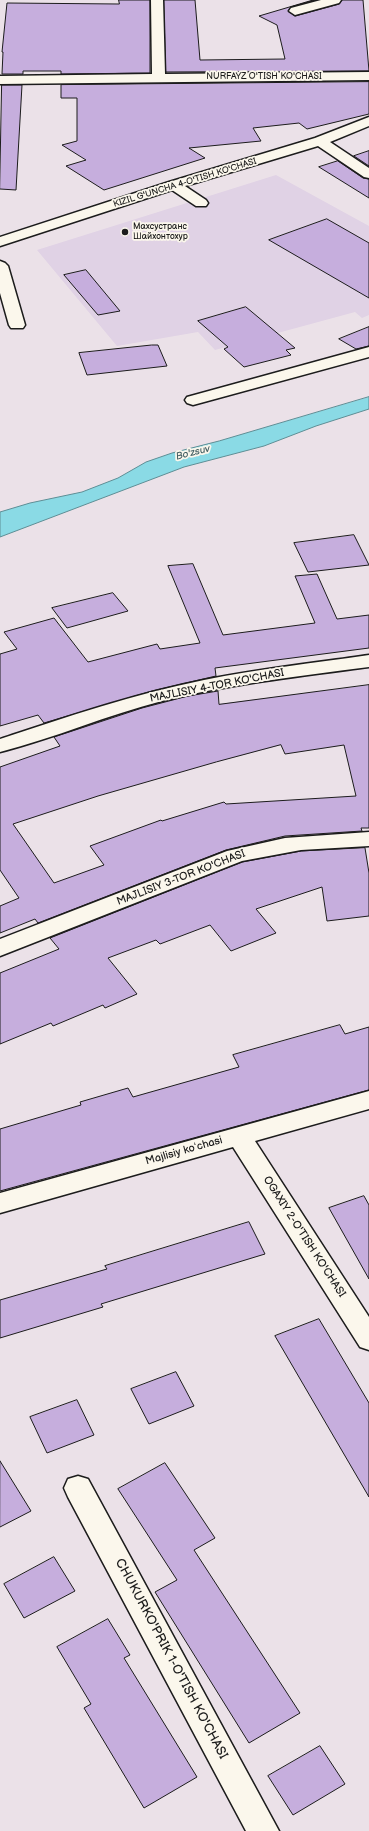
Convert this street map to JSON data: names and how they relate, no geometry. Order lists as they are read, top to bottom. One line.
{"streets":{"street":["NURFAYZ O'TISH KO'CHASI","KIZIL G'UNCHA 4-O'TISH KO'CHASI","MAJLISIY 4-TOR KO'CHASI","MAJLISIY 3-TOR KO'CHASI","Majlisiy koʻchasi","OGAXIY 2-O'TISH KO'CHASI","CHUKURKO'PRIK 1-O'TISH KO'CHASI"]},"crossings":[["Majlisiy koʻchasi","OGAXIY 2-O'TISH KO'CHASI"]],"water":["Bo'zsuv"],"places":["Махсустранс Шайхонтохур"]}
